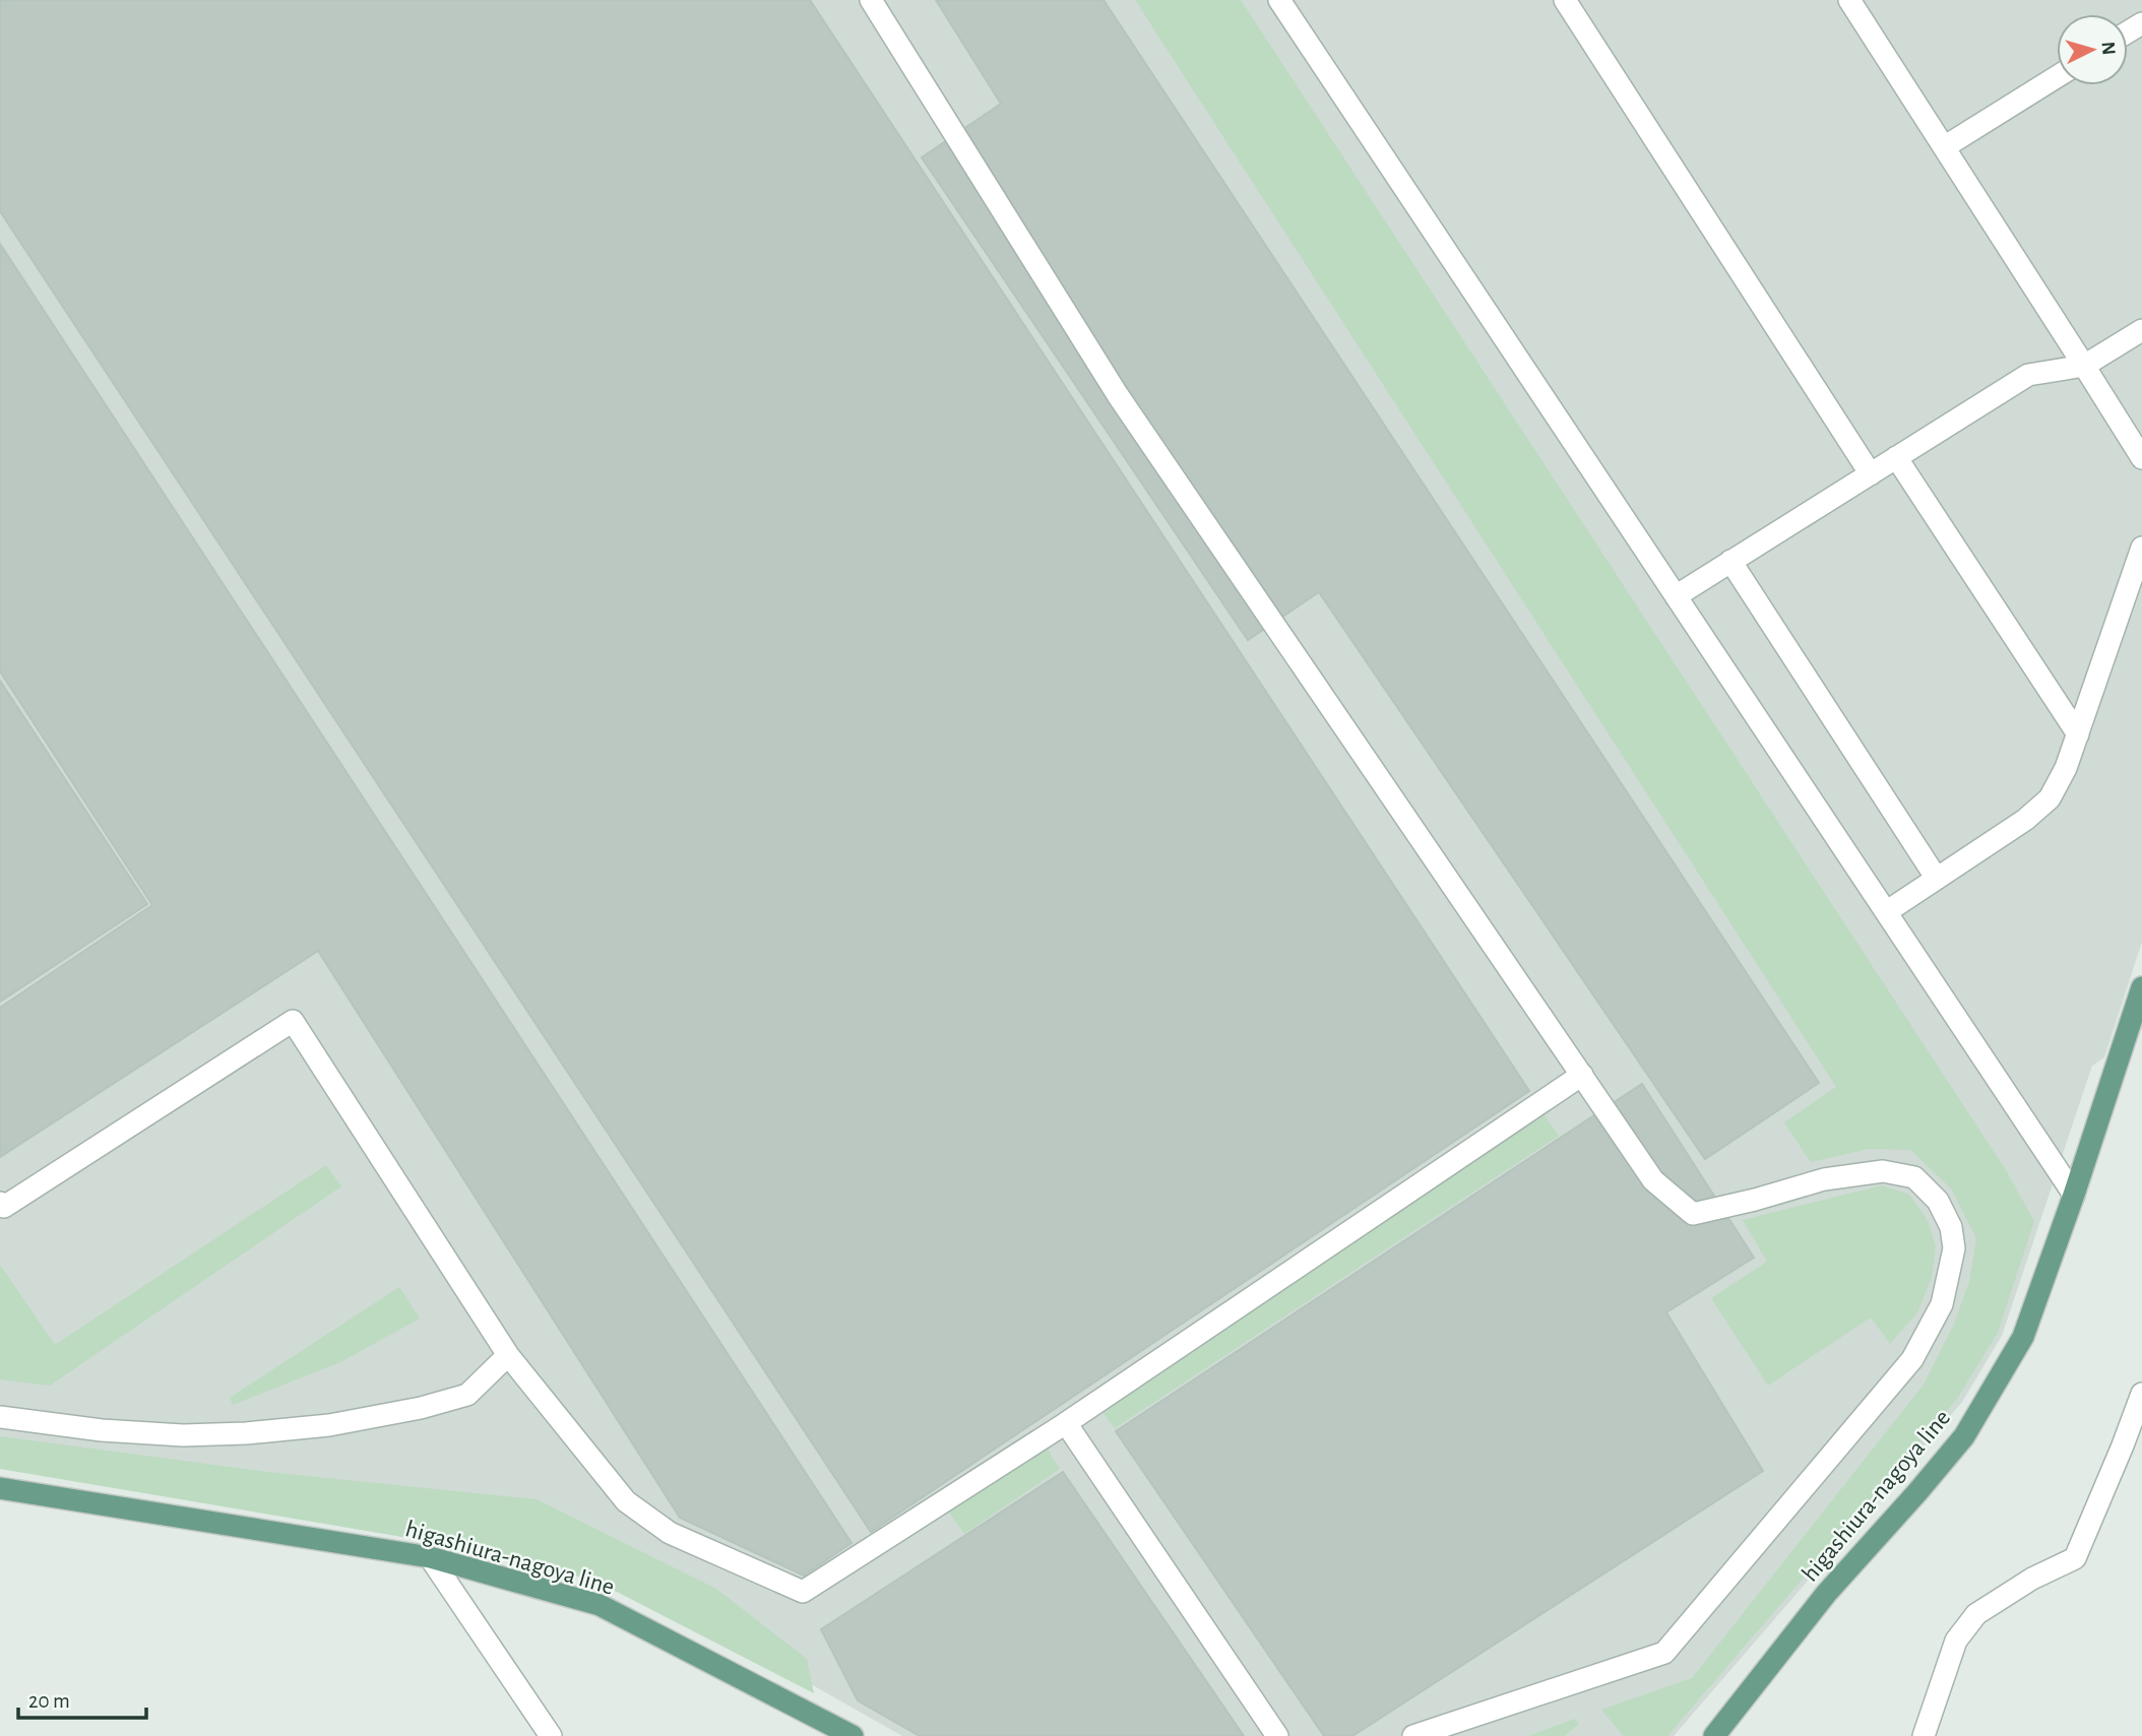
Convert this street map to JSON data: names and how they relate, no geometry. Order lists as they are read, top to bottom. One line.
{"streets":{"main road":["higashiura-nagoya line"]},"scale_bar":"20 m","north":"right"}
